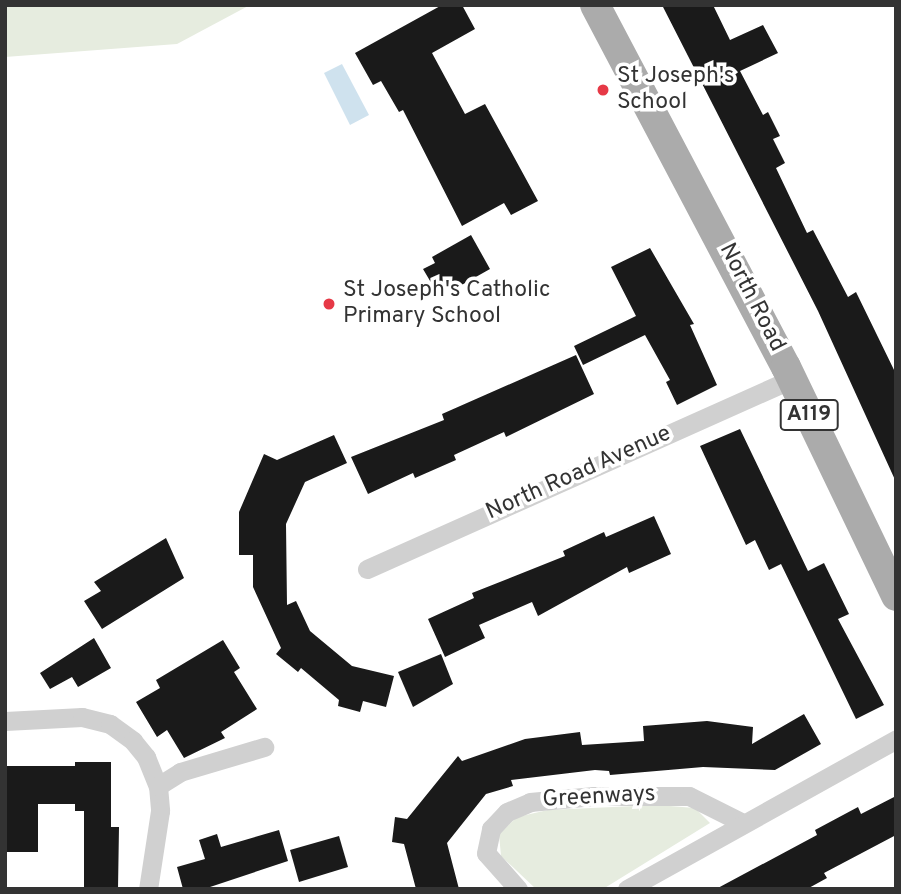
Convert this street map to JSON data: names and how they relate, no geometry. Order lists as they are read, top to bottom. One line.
{"streets":{"main road":["North Road","A119"],"street":["North Road Avenue","Greenways"]},"crossings":[["North Road","North Road Avenue"]],"places":["St Joseph's School","St Joseph's Catholic Primary School"]}
